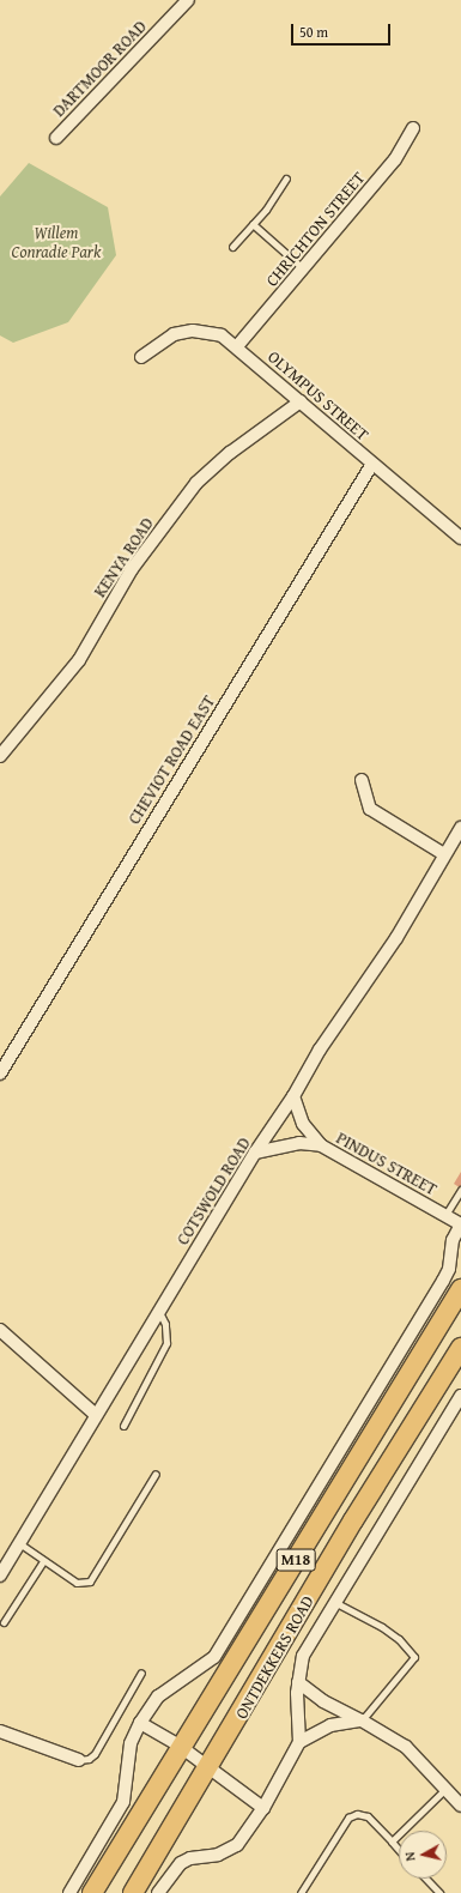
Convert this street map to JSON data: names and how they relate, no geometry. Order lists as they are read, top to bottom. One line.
{"streets":{"main road":["M18","ONTDEKKERS ROAD"],"street":["DARTMOOR ROAD","CHRICHTON STREET","OLYMPUS STREET","KENYA ROAD","CHEVIOT ROAD EAST","PINDUS STREET","COTSWOLD ROAD"]},"crossings":[["CHRICHTON STREET","OLYMPUS STREET"],["OLYMPUS STREET","KENYA ROAD"],["OLYMPUS STREET","CHEVIOT ROAD EAST"],["PINDUS STREET","COTSWOLD ROAD"]],"parks":["Willem Conradie Park"],"scale_bar":"50 m","north":"left"}
